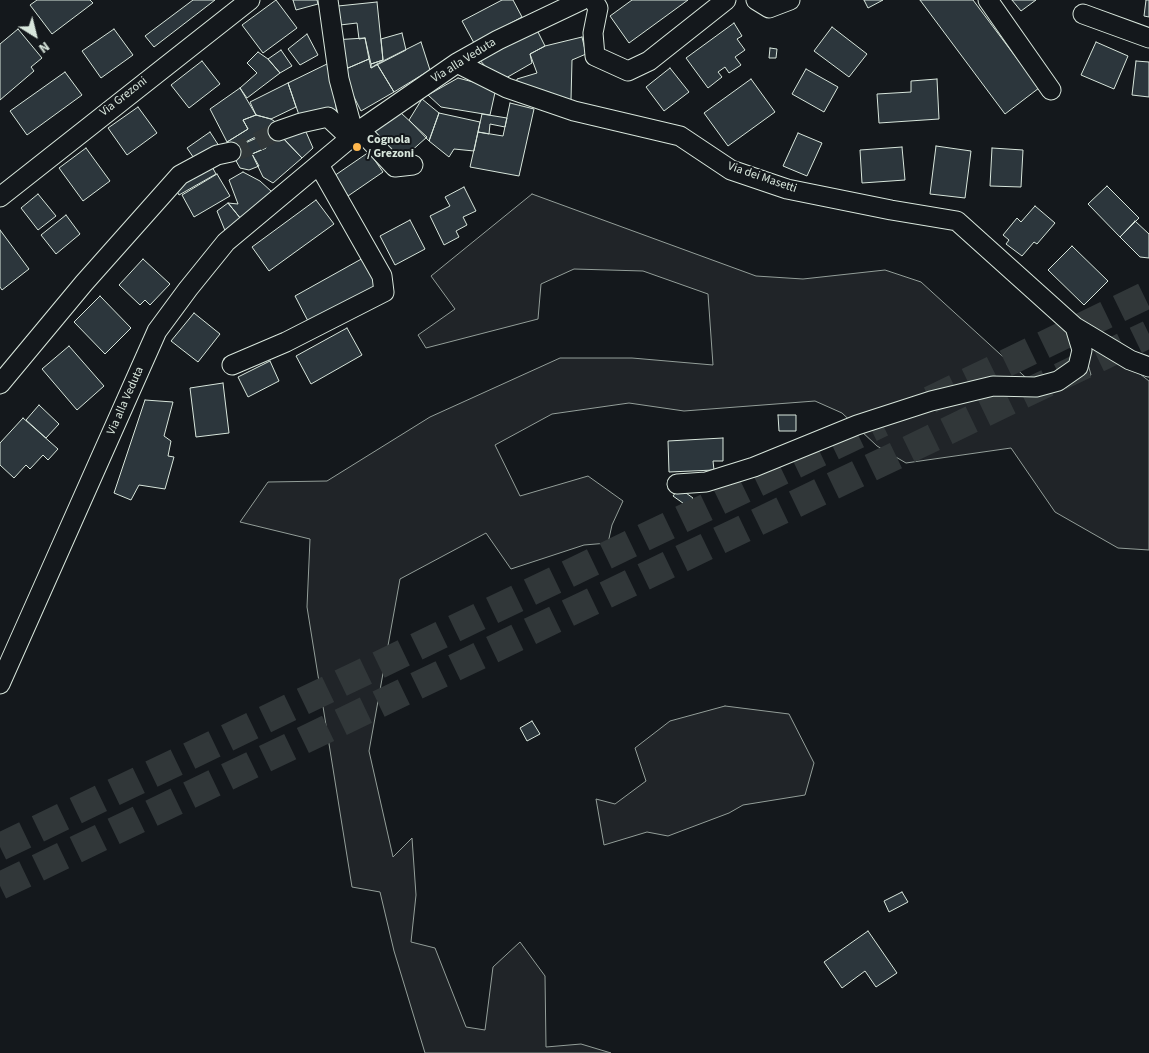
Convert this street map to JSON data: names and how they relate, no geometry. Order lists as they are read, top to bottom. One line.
{"streets":{"street":["Via alla Veduta","Via Grezoni","Via dei Masetti"]},"crossings":[["Via alla Veduta","Via dei Masetti"]],"places":["Cognola / Grezoni"],"north":"bottom right"}
